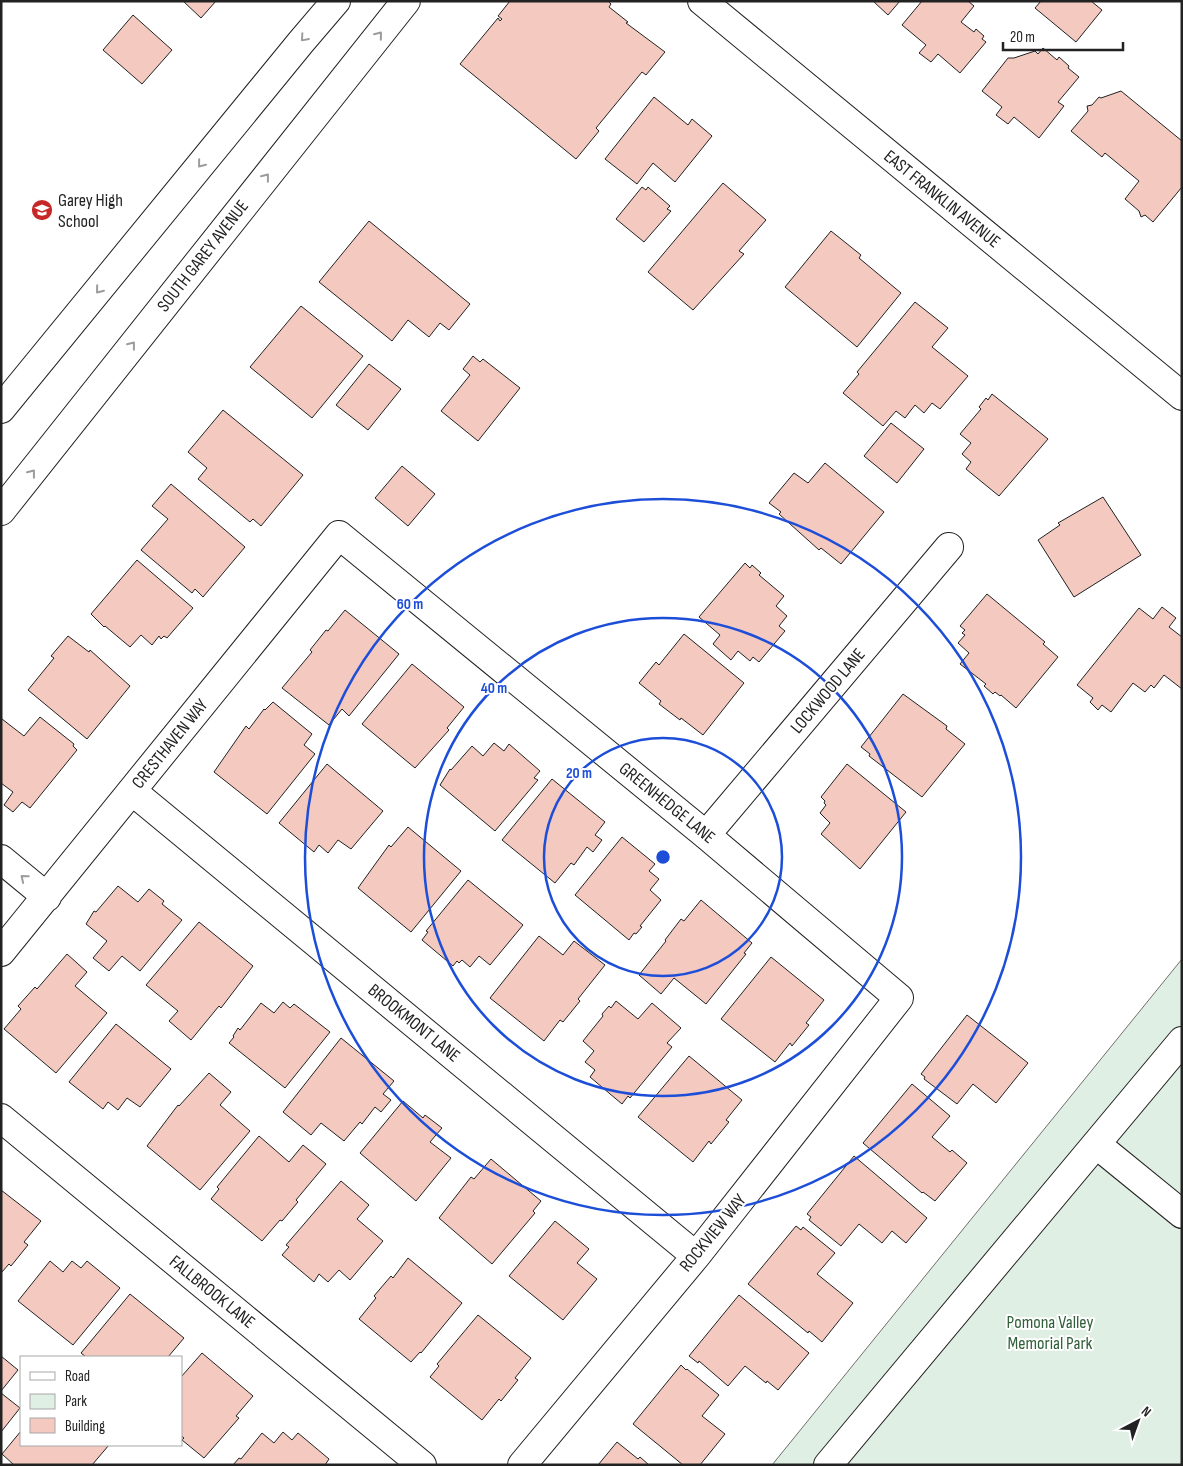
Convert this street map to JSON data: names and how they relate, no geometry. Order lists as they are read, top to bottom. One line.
{"streets":{"street":["EAST FRANKLIN AVENUE","SOUTH GAREY AVENUE","LOCKWOOD LANE","CRESTHAVEN WAY","GREENHEDGE LANE","BROOKMONT LANE","ROCKVIEW WAY","FALLBROOK LANE"]},"crossings":[["LOCKWOOD LANE","GREENHEDGE LANE"],["CRESTHAVEN WAY","GREENHEDGE LANE"],["CRESTHAVEN WAY","BROOKMONT LANE"],["GREENHEDGE LANE","ROCKVIEW WAY"],["BROOKMONT LANE","ROCKVIEW WAY"]],"parks":["Pomona Valley Memorial Park"],"places":{"school or university":["Garey High School"]},"legend":["Road","Park","Building"],"scale_bar":"20 m","north":"top right","rings":["60 m","40 m","20 m"]}
